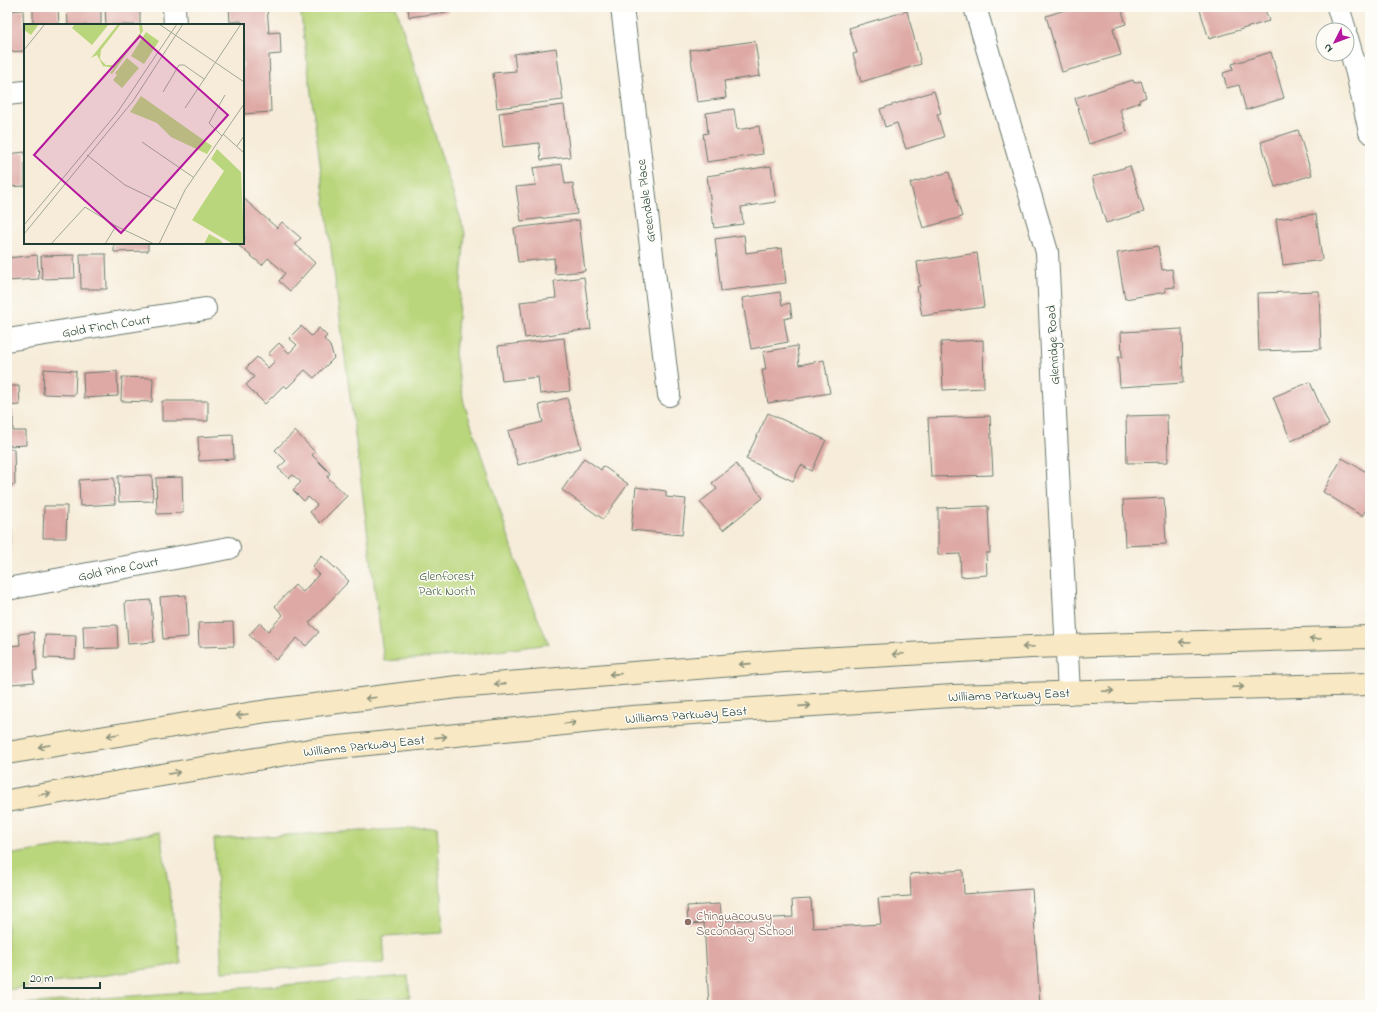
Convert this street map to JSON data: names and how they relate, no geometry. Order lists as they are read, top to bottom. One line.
{"streets":{"main road":["Williams Parkway East"],"street":["Greendale Place","Gold Finch Court","Glenridge Road","Gold Pine Court"]},"crossings":[["Glenridge Road","Williams Parkway East"]],"parks":["Glenforest Park North"],"places":["Chinguacousy Secondary School"],"scale_bar":"20 m","north":"bottom left"}
